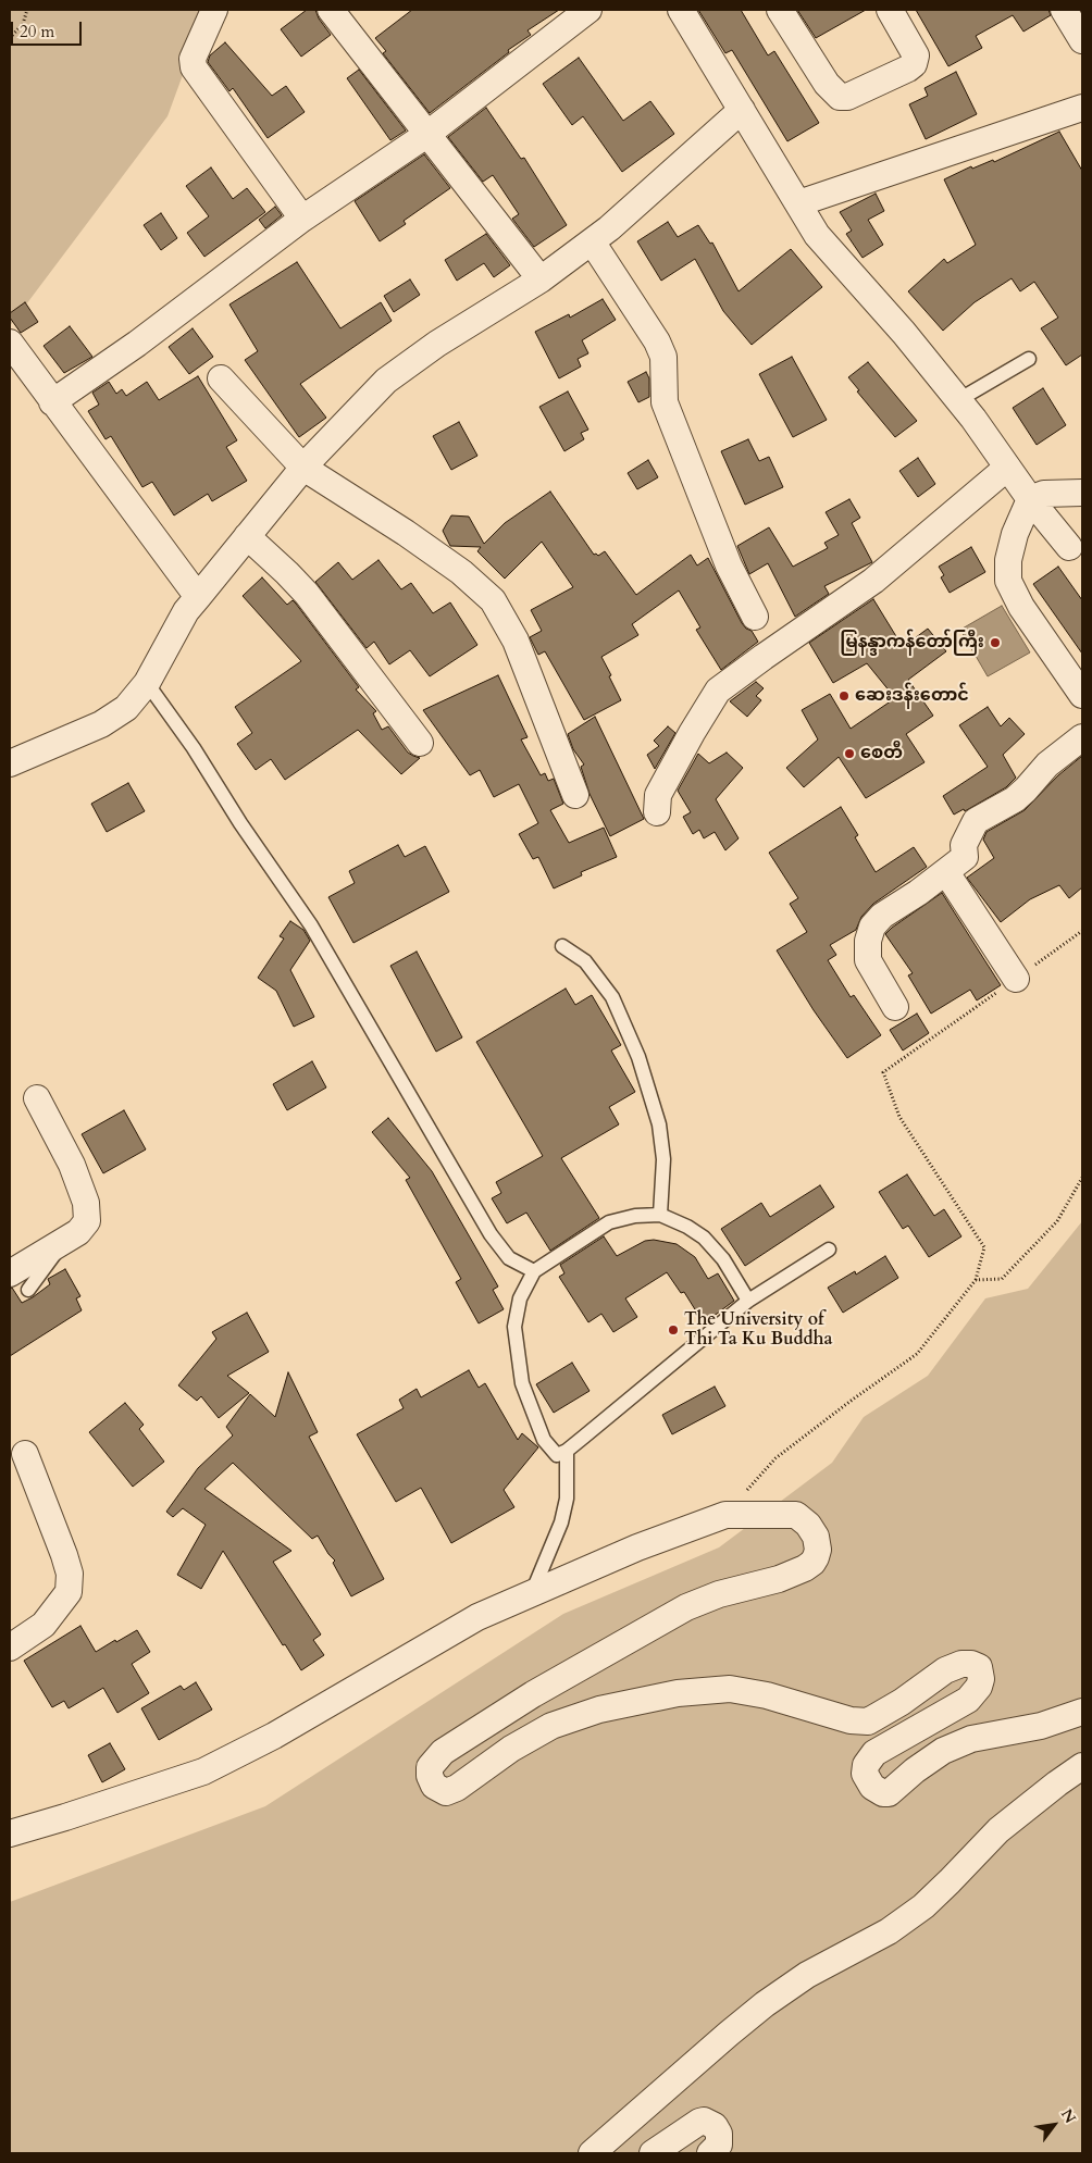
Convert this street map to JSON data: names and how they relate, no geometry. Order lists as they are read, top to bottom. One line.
{"places":["မြနန္ဒာကန်တော်ကြီး","ဆေးဒန်းတောင်","စေတီ","The University of Thi Ta Ku Buddha"],"scale_bar":"20 m","north":"top right"}
